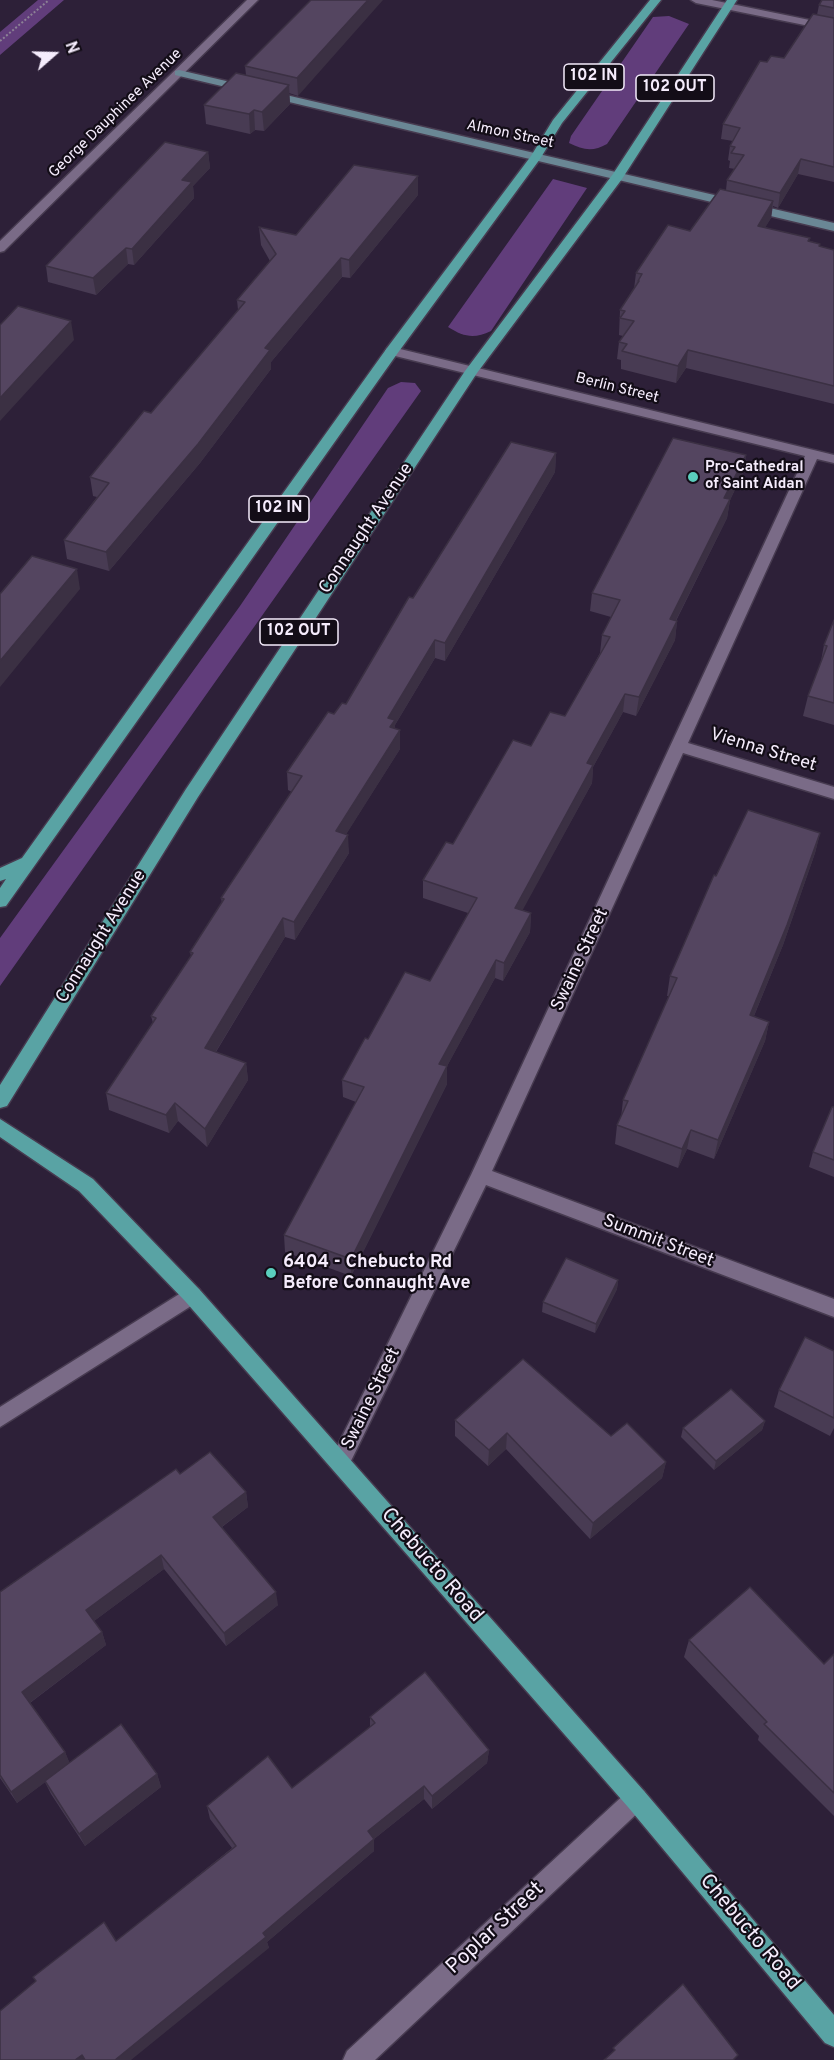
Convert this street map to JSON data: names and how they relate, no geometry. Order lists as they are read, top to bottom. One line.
{"streets":{"main road":["102 IN","102 OUT","Connaught Avenue","Chebucto Road"],"street":["George Dauphinee Avenue","Almon Street","Berlin Street","Vienna Street","Swaine Street","Summit Street","Poplar Street"]},"crossings":[["102 IN","Almon Street"],["102 IN","Berlin Street"],["George Dauphinee Avenue","Almon Street"],["Almon Street","Connaught Avenue"],["Berlin Street","Connaught Avenue"],["Berlin Street","Swaine Street"],["Vienna Street","Swaine Street"],["Swaine Street","Summit Street"],["Swaine Street","Chebucto Road"],["Chebucto Road","Poplar Street"]],"places":["Pro-Cathedral of Saint Aidan","6404 - Chebucto Rd Before Connaught Ave"],"north":"right"}
